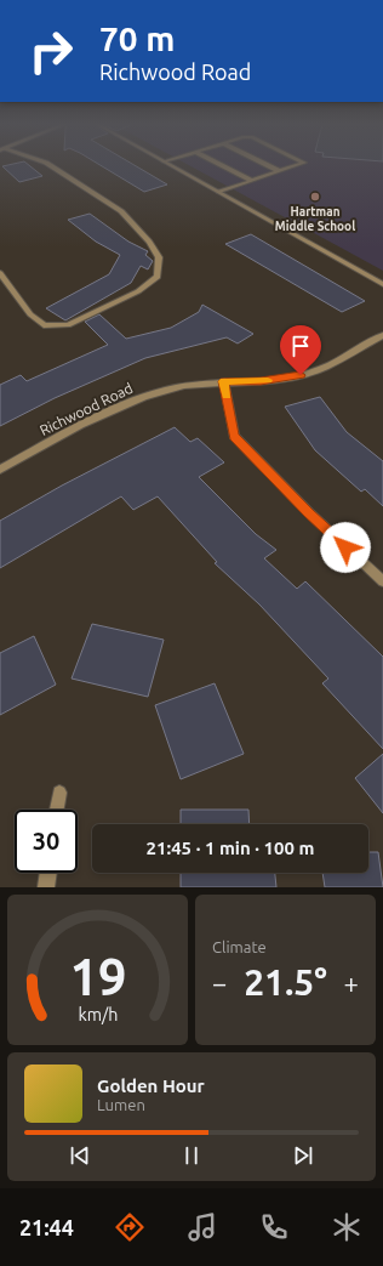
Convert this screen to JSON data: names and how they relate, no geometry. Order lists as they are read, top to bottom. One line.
{"streets":{"street":["Richwood Road"]},"places":["Hartman Middle School"],"page":{"turn":["70 m","Richwood Road"],"limit":"30","trip":"21:45 · 1 min · 100 m","tile":"Climate","heat":["−","21.5°","+"],"song":["Golden Hour","Lumen"],"tabs":"21:44","gauge":["19","km/h"]}}
